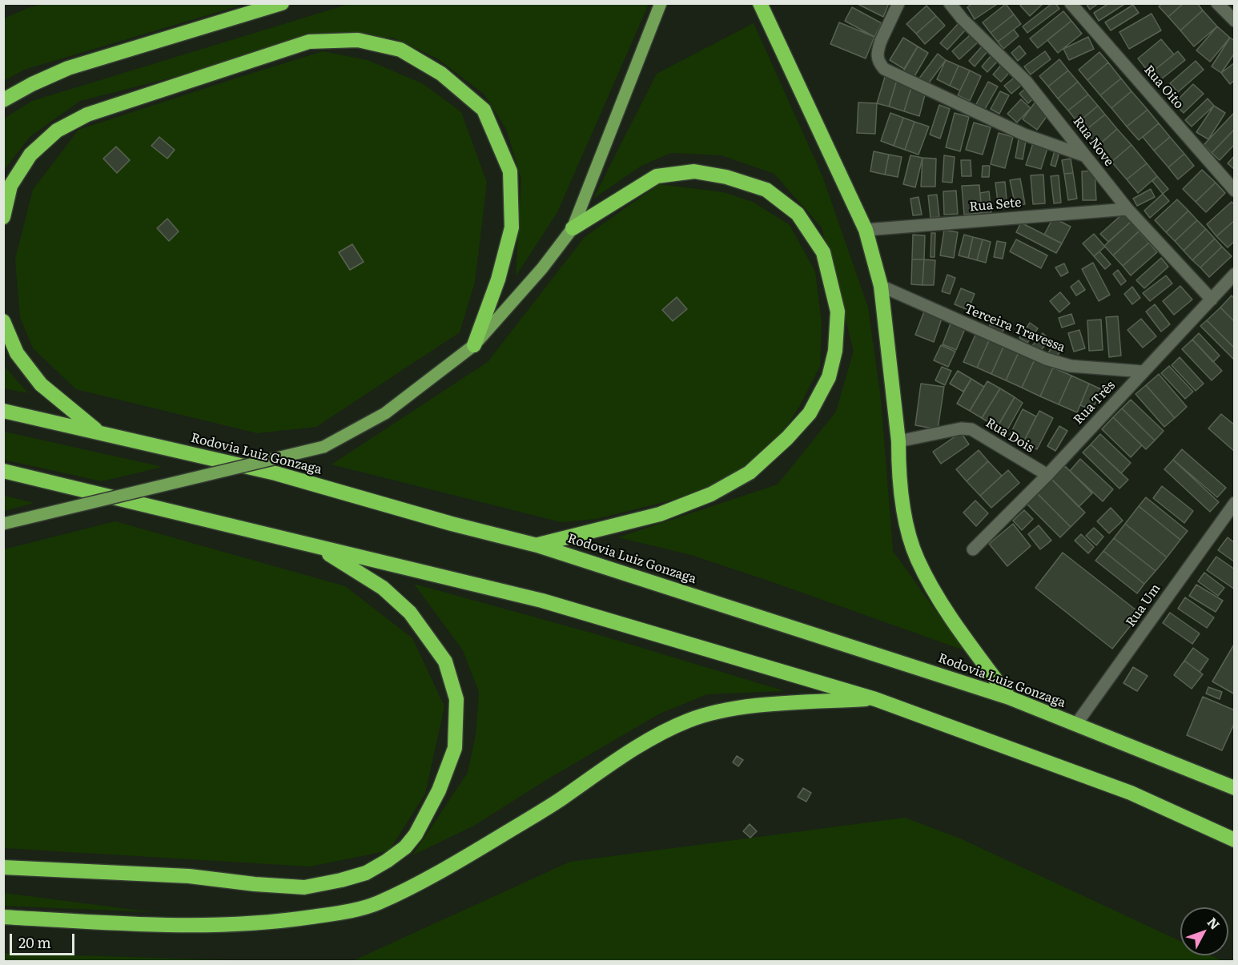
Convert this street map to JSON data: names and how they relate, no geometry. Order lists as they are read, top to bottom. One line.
{"streets":{"highway":["Rodovia Luiz Gonzaga"],"street":["Rua Oito","Rua Nove","Rua Sete","Terceira Travessa","Rua Três","Rua Dois","Rua Um"]},"crossings":[["Rua Nove","Rua Sete"],["Rua Nove","Rua Três"],["Terceira Travessa","Rua Três"],["Rua Três","Rua Dois"],["Rodovia Luiz Gonzaga","Rua Um"]],"scale_bar":"20 m","north":"top right"}
